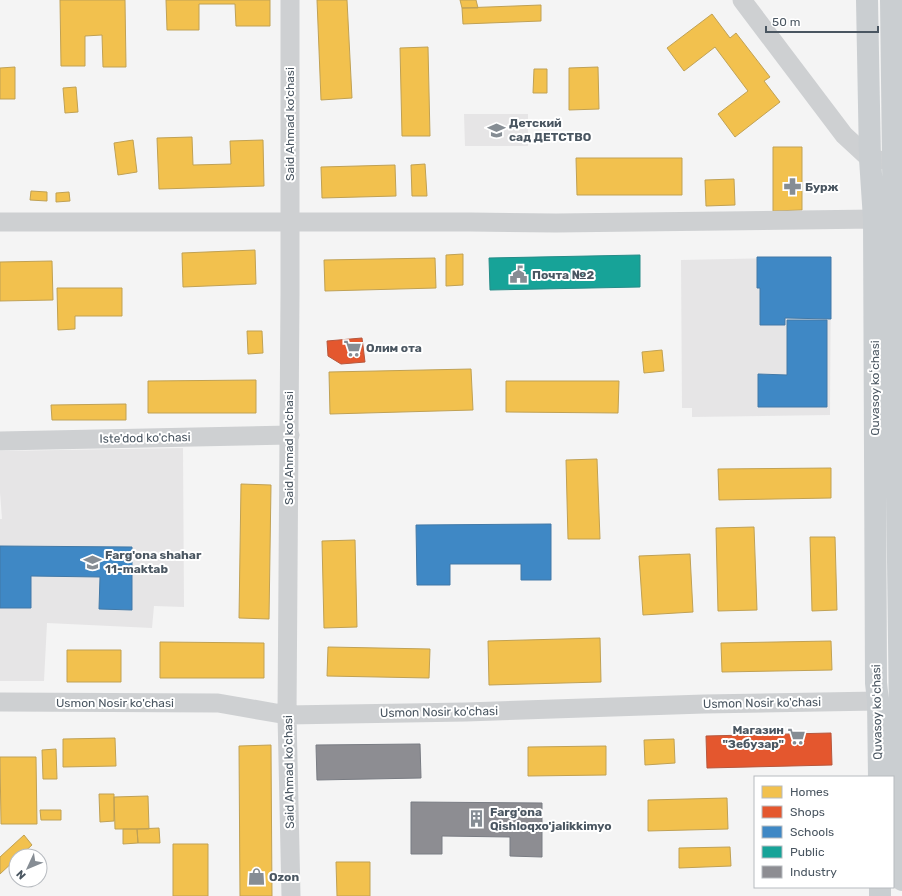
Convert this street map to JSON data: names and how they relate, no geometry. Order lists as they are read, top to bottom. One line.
{"streets":{"main road":["Quvasoy koʻchasi"],"street":["Said Ahmad ko'chasi","Iste'dod ko'chasi","Usmon Nosir ko'chasi"]},"crossings":[["Said Ahmad ko'chasi","Iste'dod ko'chasi"],["Said Ahmad ko'chasi","Usmon Nosir ko'chasi"],["Quvasoy koʻchasi","Usmon Nosir ko'chasi"]],"places":{"school or university":["Детский сад ДЕТСТВО","Farg'ona shahar 11-maktab"],"pharmacy":["Бурж"],"public building":["Почта №2"],"supermarket":["Олим ота","Магазин \"Зебузар\""],"building":["Farg'ona Qishloqxo'jalikkimyo"],"shop":["Ozon"]},"legend":["Homes","Shops","Schools","Public","Industry"],"scale_bar":"50 m","north":"bottom left"}
